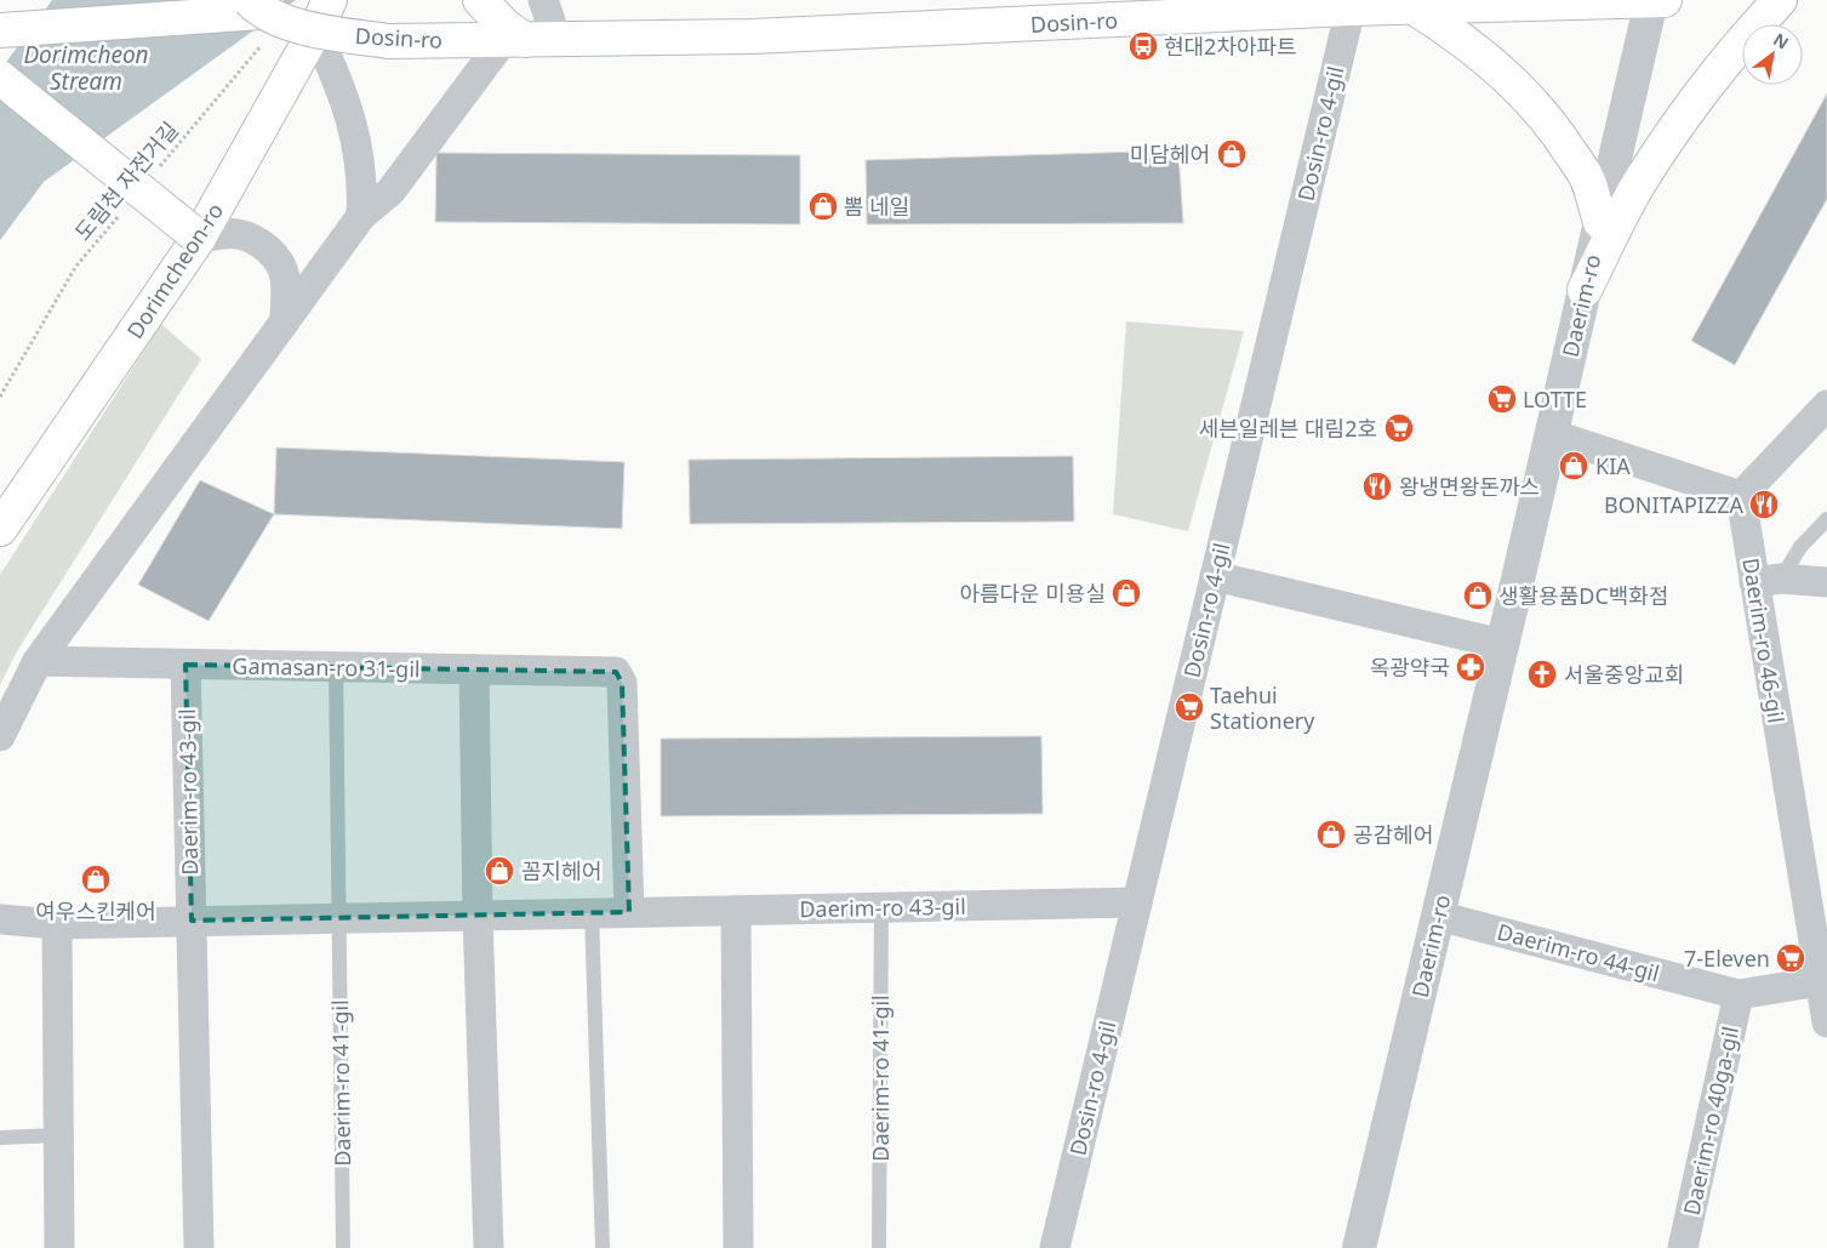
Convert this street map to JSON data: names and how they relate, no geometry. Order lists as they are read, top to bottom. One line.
{"streets":{"main road":["Dosin-ro","Dorimcheon-ro"],"street":["Dosin-ro 4-gil","Daerim-ro","Daerim-ro 46-gil","Gamasan-ro 31-gil","Daerim-ro 43-gil","Daerim-ro 44-gil","Daerim-ro 40ga-gil"],"lane":["Daerim-ro 41-gil"],"path":["도림천 자전거길"]},"crossings":[["Dosin-ro","Dosin-ro 4-gil"],["Dosin-ro","도림천 자전거길"],["Dosin-ro","Dorimcheon-ro"],["Dosin-ro","Daerim-ro"],["Dosin-ro 4-gil","Daerim-ro 43-gil"],["Daerim-ro","Daerim-ro 44-gil"],["Daerim-ro 46-gil","Daerim-ro 44-gil"],["Gamasan-ro 31-gil","Daerim-ro 43-gil"],["Daerim-ro 43-gil","Daerim-ro 41-gil"],["Daerim-ro 44-gil","Daerim-ro 40ga-gil"]],"water":["Dorimcheon Stream"],"places":{"bus stop":["현대2차아파트"],"shop":["미담헤어","뽐 네일","KIA","아름다운 미용실","생활용품DC백화점","공감헤어","꼼지헤어","여우스킨케어"],"supermarket":["LOTTE","세븐일레븐 대림2호","Taehui Stationery","7-Eleven"],"restaurant":["왕냉면왕돈까스","BONITAPIZZA"],"pharmacy":["옥광약국"],"church":["서울중앙교회"]},"north":"top right"}
